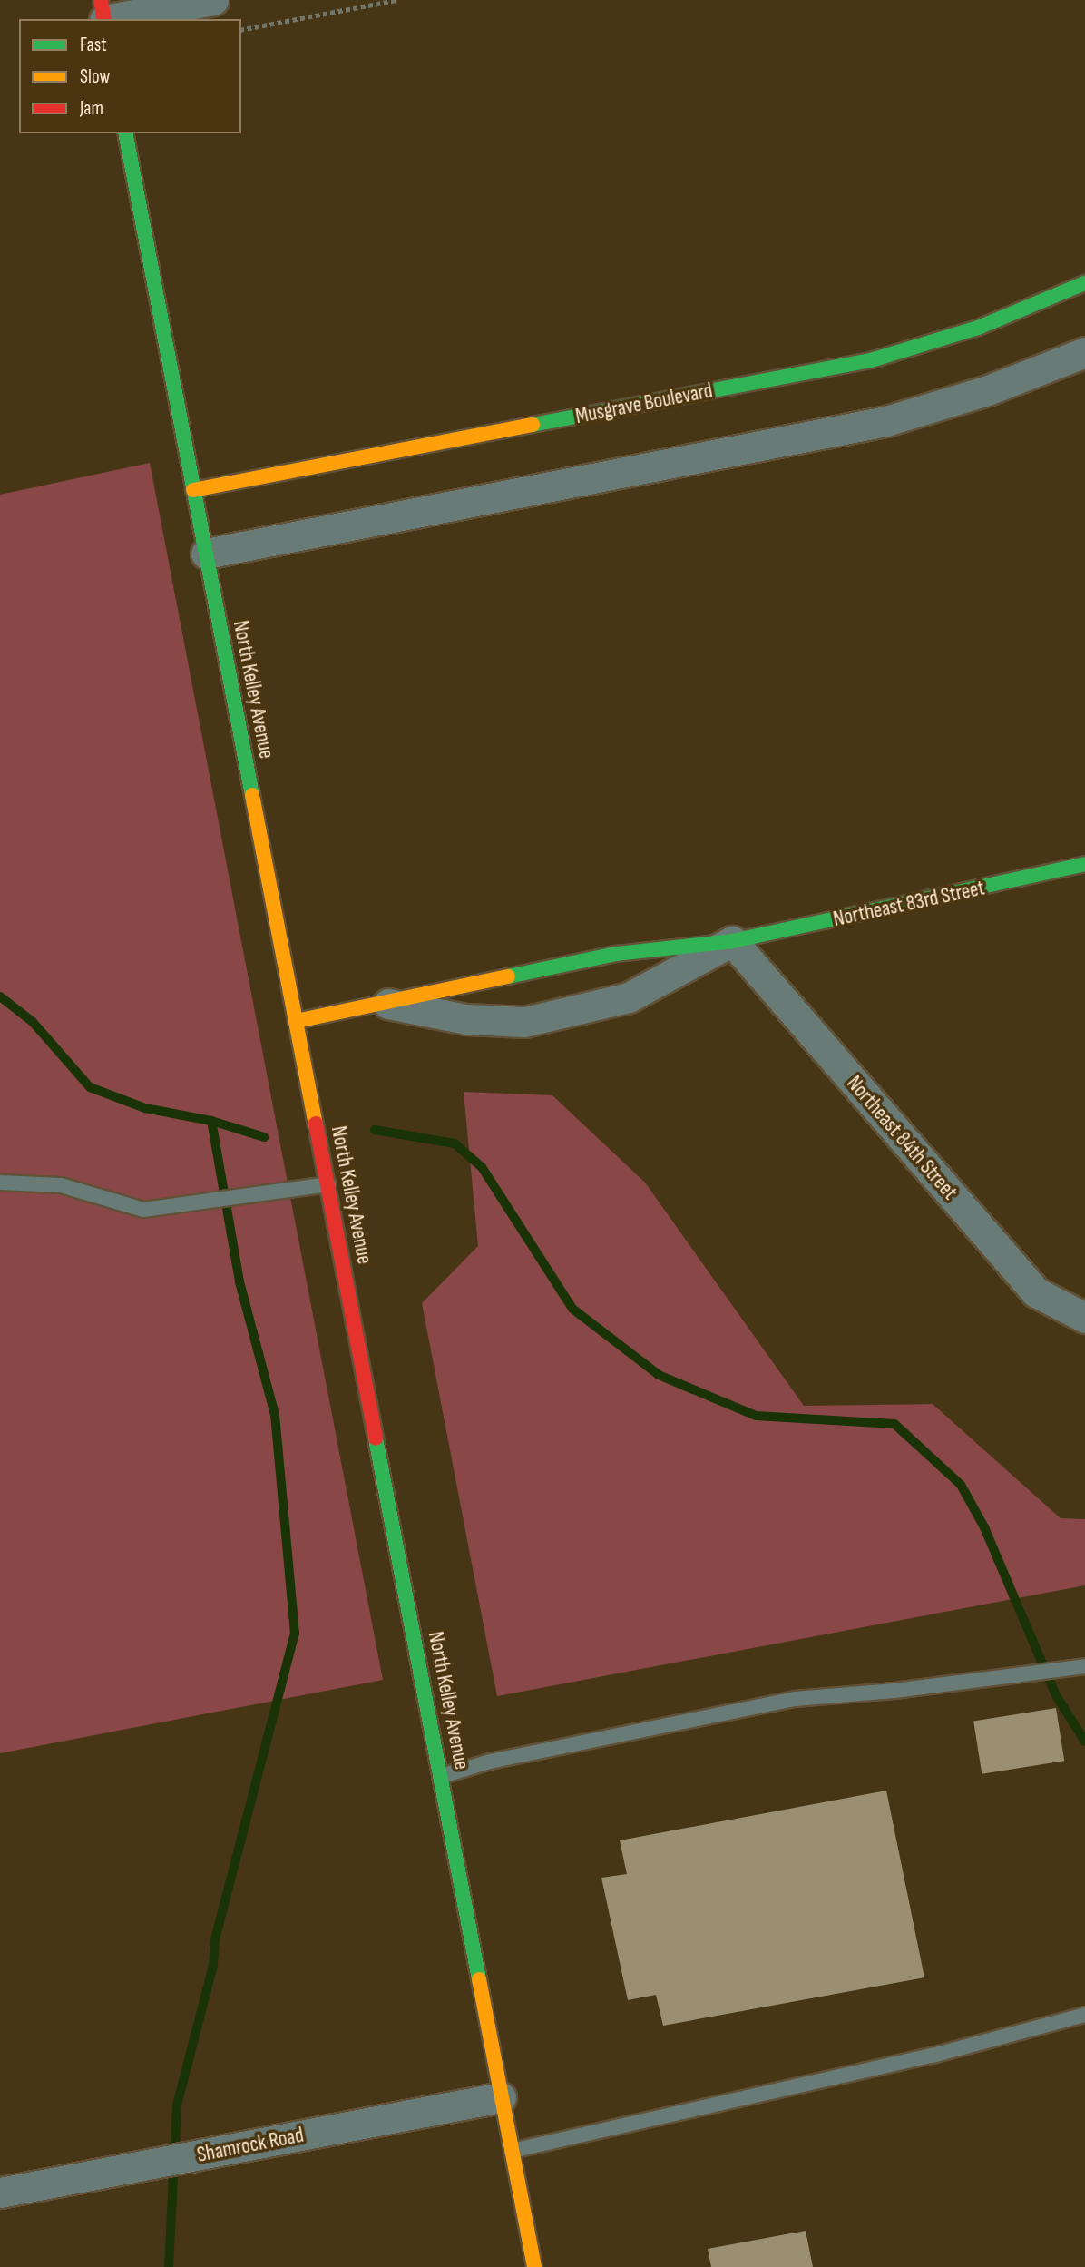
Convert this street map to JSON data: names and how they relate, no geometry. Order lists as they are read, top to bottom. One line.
{"streets":{"main road":["Musgrave Boulevard","North Kelley Avenue","Northeast 83rd Street"],"street":["Northeast 84th Street","Shamrock Road"]},"crossings":[["Musgrave Boulevard","North Kelley Avenue"],["North Kelley Avenue","Northeast 83rd Street"],["North Kelley Avenue","Shamrock Road"],["Northeast 83rd Street","Northeast 84th Street"]],"legend":["Fast","Slow","Jam"]}
